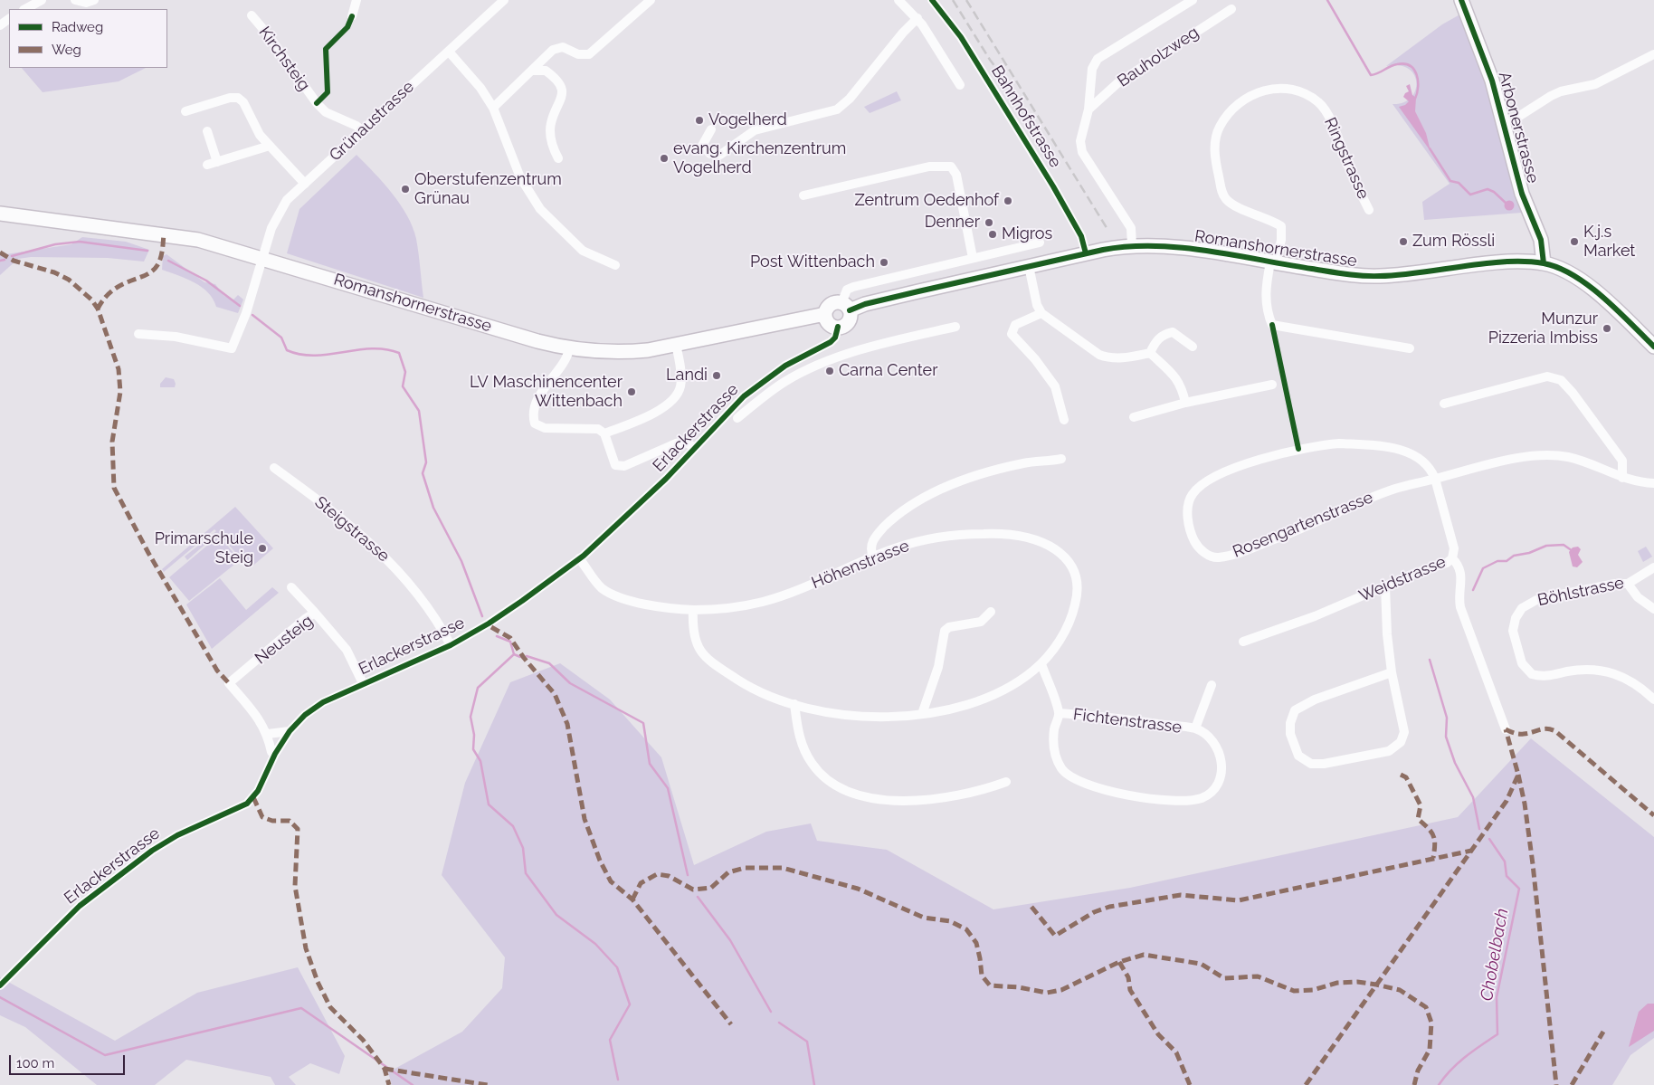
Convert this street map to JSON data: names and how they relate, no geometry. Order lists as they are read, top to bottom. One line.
{"streets":{"main road":["Arbonerstrasse","Romanshornerstrasse"],"street":["Bauholzweg","Kirchsteig","Bahnhofstrasse","Grünaustrasse","Ringstrasse","Erlackerstrasse","Rosengartenstrasse","Steigstrasse","Höhenstrasse","Weidstrasse","Böhlstrasse","Neusteig","Fichtenstrasse"]},"crossings":[["Kirchsteig","Grünaustrasse"],["Bahnhofstrasse","Romanshornerstrasse"],["Grünaustrasse","Romanshornerstrasse"],["Arbonerstrasse","Romanshornerstrasse"],["Ringstrasse","Romanshornerstrasse"],["Romanshornerstrasse","Erlackerstrasse"],["Erlackerstrasse","Steigstrasse"],["Erlackerstrasse","Höhenstrasse"],["Erlackerstrasse","Neusteig"],["Rosengartenstrasse","Weidstrasse"],["Höhenstrasse","Fichtenstrasse"]],"water":["Chobelbach"],"places":["Vogelherd","evang. Kirchenzentrum Vogelherd","Oberstufenzentrum Grünau","Zentrum Oedenhof","Denner","Migros","Zum Rössli","K.j.s Market","Post Wittenbach","Munzur Pizzeria Imbiss","Carna Center","Landi","LV Maschinencenter Wittenbach","Primarschule Steig"],"legend":["Radweg","Weg"],"scale_bar":"100 m"}
